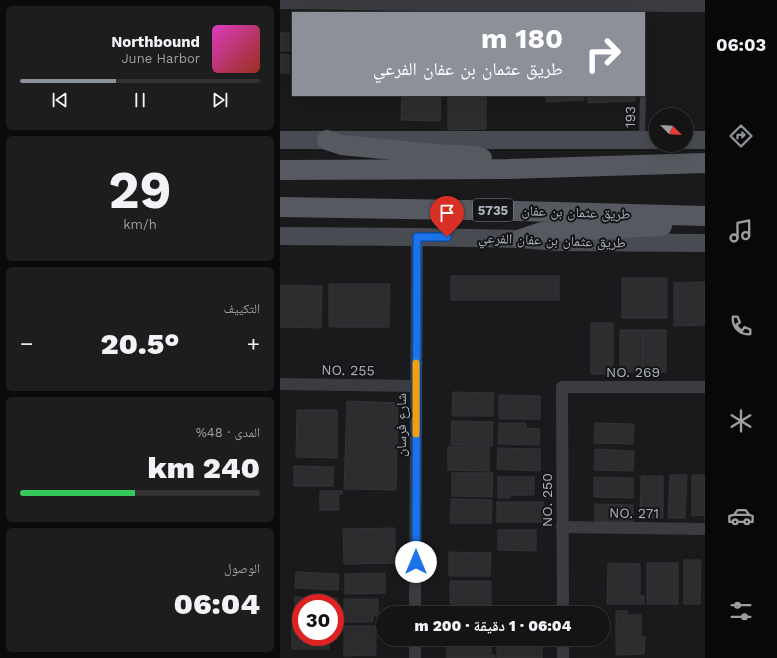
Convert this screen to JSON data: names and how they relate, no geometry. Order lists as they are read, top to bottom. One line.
{"streets":{"main road":["5735","طريق عثمان بن عفان","طريق عثمان بن عفان الفرعي"],"street":["NO. 255","NO. 269","شارع فرسان","NO. 250","NO. 271"],"lane":["193"]},"crossings":[["طريق عثمان بن عفان الفرعي","شارع فرسان"],["NO. 255","شارع فرسان"],["NO. 269","NO. 250"],["NO. 250","NO. 271"]],"north":"bottom right","page":{"tabs":"06:03","turn":["180 m","طريق عثمان بن عفان الفرعي"],"song":["Northbound","June Harbor"],"tile":[["29","km/h"],"التكييف",["المدى · 48%","240 km"],["الوصول","06:04"]],"heat":["−","20.5°","+"],"limit":"30","trip":"06:04 · 1 دقيقة · 200 m"}}
